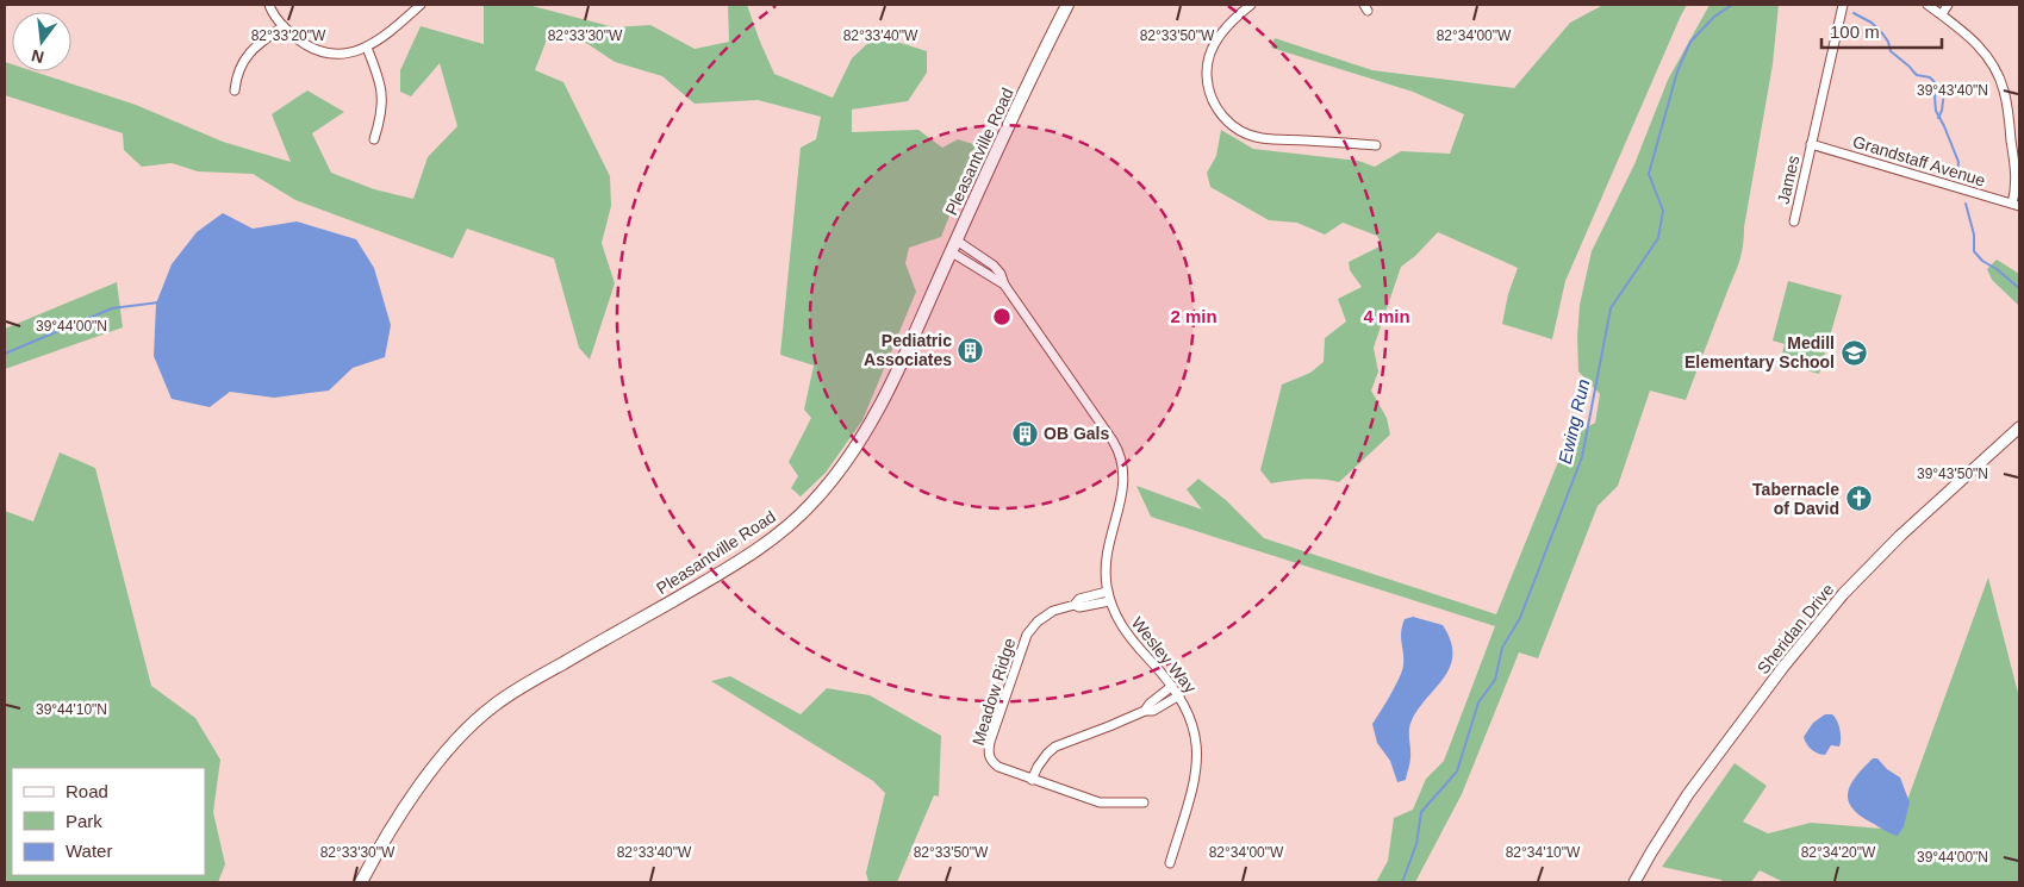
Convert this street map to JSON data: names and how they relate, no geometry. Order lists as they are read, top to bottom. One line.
{"streets":{"main road":["Pleasantville Road"],"street":["Grandstaff Avenue","James","Sheridan Drive","Wesley Way","Meadow Ridge"]},"crossings":[["Pleasantville Road","Wesley Way"],["Grandstaff Avenue","James"],["Wesley Way","Meadow Ridge"]],"water":["Ewing Run"],"places":{"building":["Pediatric Associates","OB Gals"],"school or university":["Medill Elementary School"],"church":["Tabernacle of David"]},"legend":["Road","Park","Water"],"scale_bar":"100 m","north":"bottom","coordinates":["82°33'20\"W","82°33'30\"W","82°33'40\"W","82°33'50\"W","82°34'00\"W","39°43'40\"N","39°44'00\"N","39°43'50\"N","39°44'10\"N","82°34'10\"W","82°34'20\"W"],"rings":["2 min","4 min"]}
